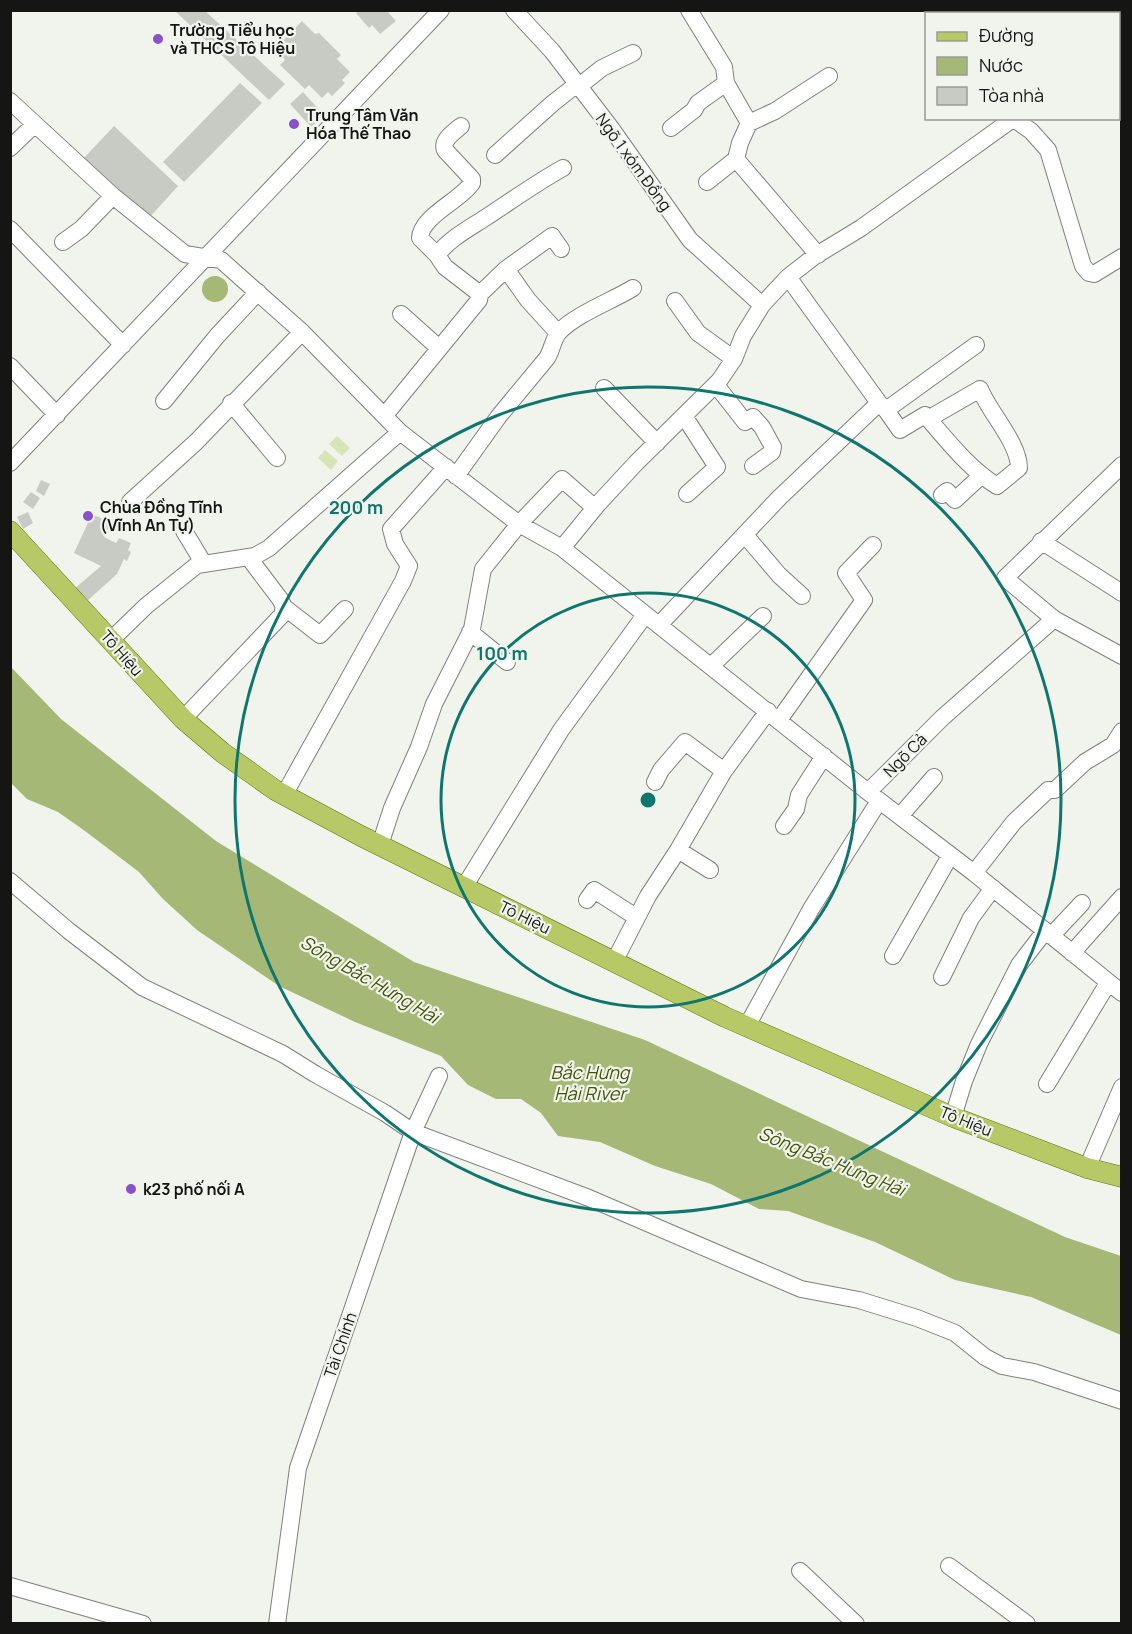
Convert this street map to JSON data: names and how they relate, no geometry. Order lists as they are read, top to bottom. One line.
{"streets":{"main road":["Tô Hiệu"],"street":["Ngõ 1 xóm Đồng","Ngõ Cả","Tài Chính"]},"crossings":[["Tô Hiệu","Ngõ Cả"]],"water":["Sông Bắc Hưng Hải","Bắc Hưng Hải River"],"places":["Trường Tiểu học và THCS Tô Hiệu","Trung Tâm Văn Hóa Thế Thao","Chùa Đồng Tĩnh (Vĩnh An Tự)","k23 phố nối A"],"legend":["Đường","Nước","Tòa nhà"],"rings":["200 m","100 m"]}
